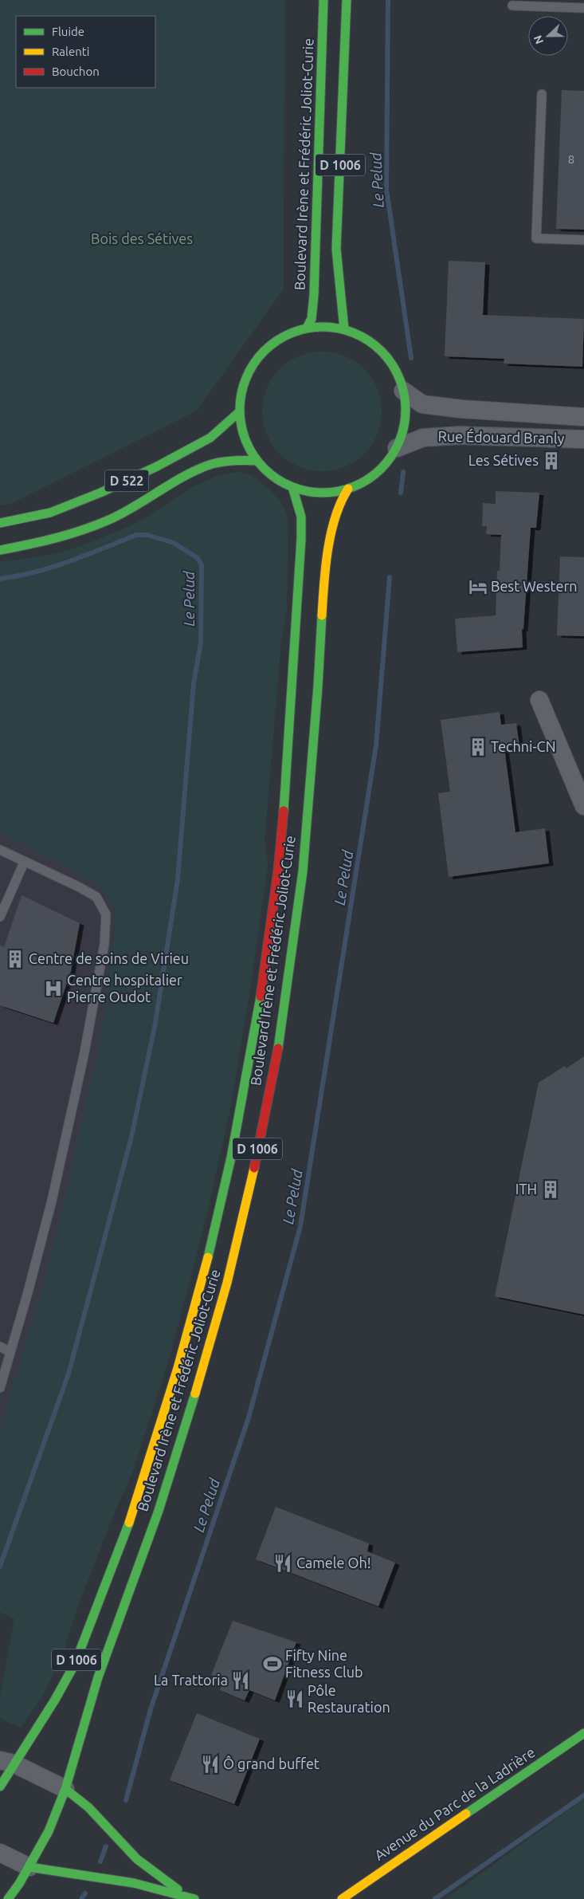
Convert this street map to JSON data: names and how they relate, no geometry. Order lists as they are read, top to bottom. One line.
{"streets":{"main road":["Boulevard Irène et Frédéric Joliot-Curie","D 1006","D 522","Avenue du Parc de la Ladrière"],"street":["Rue Édouard Branly"]},"water":["Le Pelud"],"parks":["Bois des Sétives"],"places":{"building":["Les Sétives","Techni-CN","Centre de soins de Virieu","ITH"],"hotel":["Best Western"],"hospital":["Centre hospitalier Pierre Oudot"],"restaurant":["Camele Oh!","La Trattoria","Pôle Restauration","Ô grand buffet"],"sports":["Fifty Nine Fitness Club"]},"house_numbers":["8"],"legend":["Fluide","Ralenti","Bouchon"],"north":"left"}
